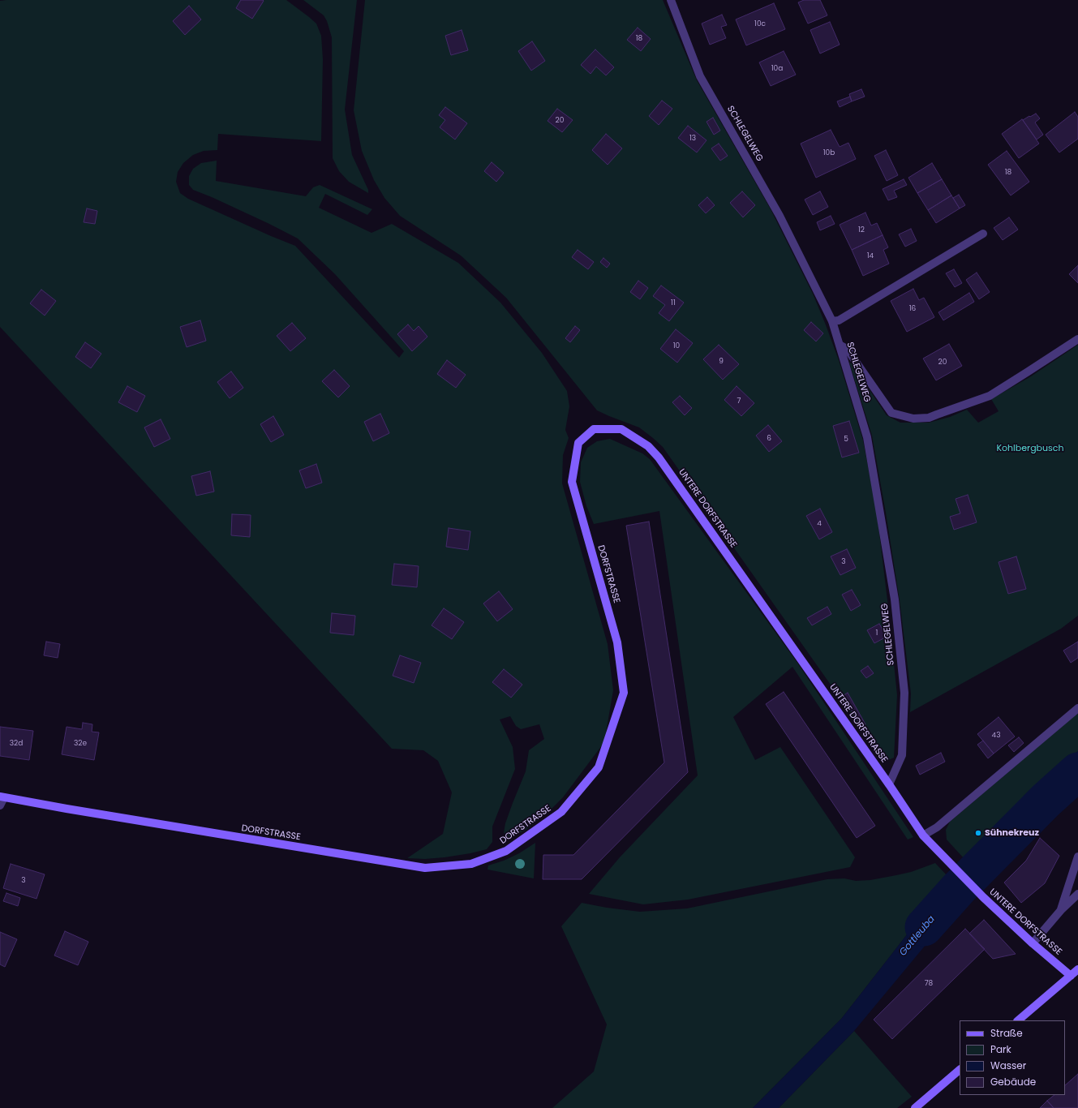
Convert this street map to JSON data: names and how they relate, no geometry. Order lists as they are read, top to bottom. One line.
{"streets":{"street":["SCHLEGELWEG","UNTERE DORFSTRASSE","DORFSTRASSE"]},"crossings":[["SCHLEGELWEG","UNTERE DORFSTRASSE"],["UNTERE DORFSTRASSE","DORFSTRASSE"]],"water":["Gottleuba"],"parks":["Kohlbergbusch"],"places":["Sühnekreuz"],"house_numbers":["10c","18","10a","20","13","10b","18","12","14","11","16","10","9","20","7","6","5","4","3","1","43","32d","32e","3","78"],"legend":["Straße","Park","Wasser","Gebäude"]}
